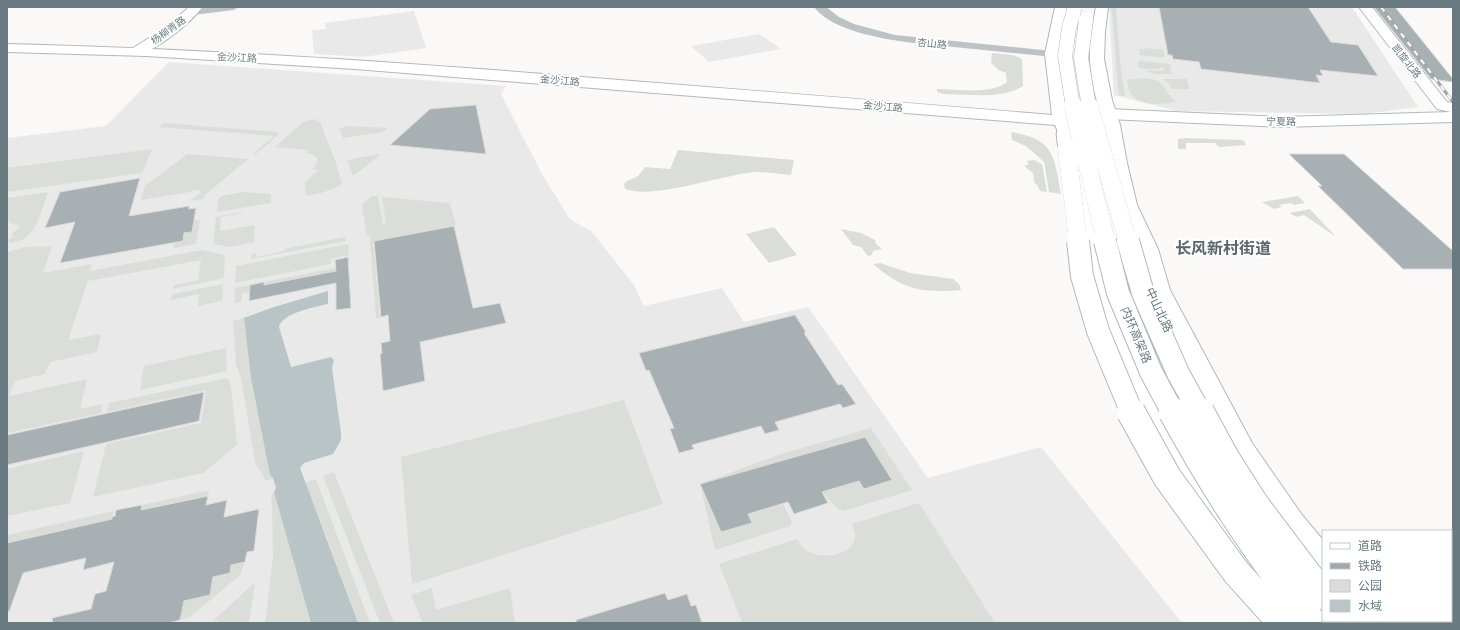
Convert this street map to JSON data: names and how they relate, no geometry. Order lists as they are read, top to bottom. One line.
{"streets":{"main road":["杨柳青路","金沙江路","凯旋北路","宁夏路","中山北路","内环高架路"],"street":["杏山路"]},"crossings":[["杨柳青路","金沙江路"],["金沙江路","宁夏路"],["金沙江路","中山北路"],["宁夏路","中山北路"],["中山北路","内环高架路"]],"districts":["长风新村街道"],"legend":["道路","铁路","公园","水域"]}
